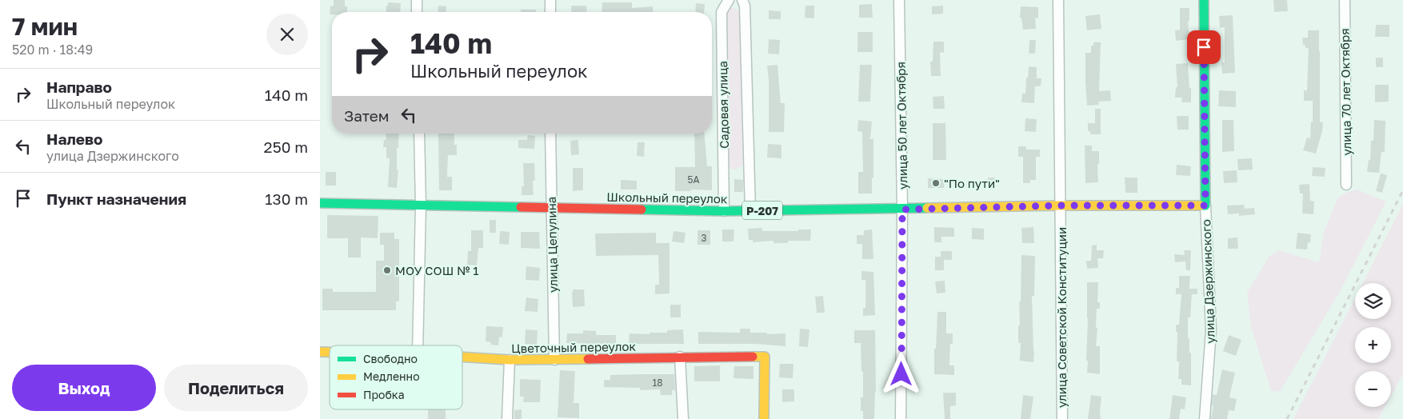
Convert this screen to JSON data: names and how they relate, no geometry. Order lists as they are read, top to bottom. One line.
{"streets":{"main road":["Школьный переулок","Р-207","улица Дзержинского","Цветочный переулок"],"street":["улица 70 лет Октября","Садовая улица","улица 50 лет Октября","улица Цепулина","улица Советской Конституции"]},"crossings":[["Садовая улица","Школьный переулок"],["улица 50 лет Октября","Школьный переулок"],["Школьный переулок","улица Цепулина"],["Школьный переулок","улица Дзержинского"],["Школьный переулок","улица Советской Конституции"],["улица Цепулина","Цветочный переулок"]],"places":["\"По пути\"","МОУ СОШ № 1"],"house_numbers":["5А","3","18"],"legend":["Свободно","Медленно","Пробка"],"page":{"heading":["7 мин","520 m · 18:49"],"turn":["140 m","Школьный переулок"],"list":[{"name":"Направо","note":"Школьный переулок","value":"140 m"},{"name":"Налево","note":"улица Дзержинского","value":"250 m"},{"name":"Пункт назначения","value":"130 m"}],"then":"Затем","map_buttons":["+","−"],"buttons":["Выход","Поделиться"]}}
